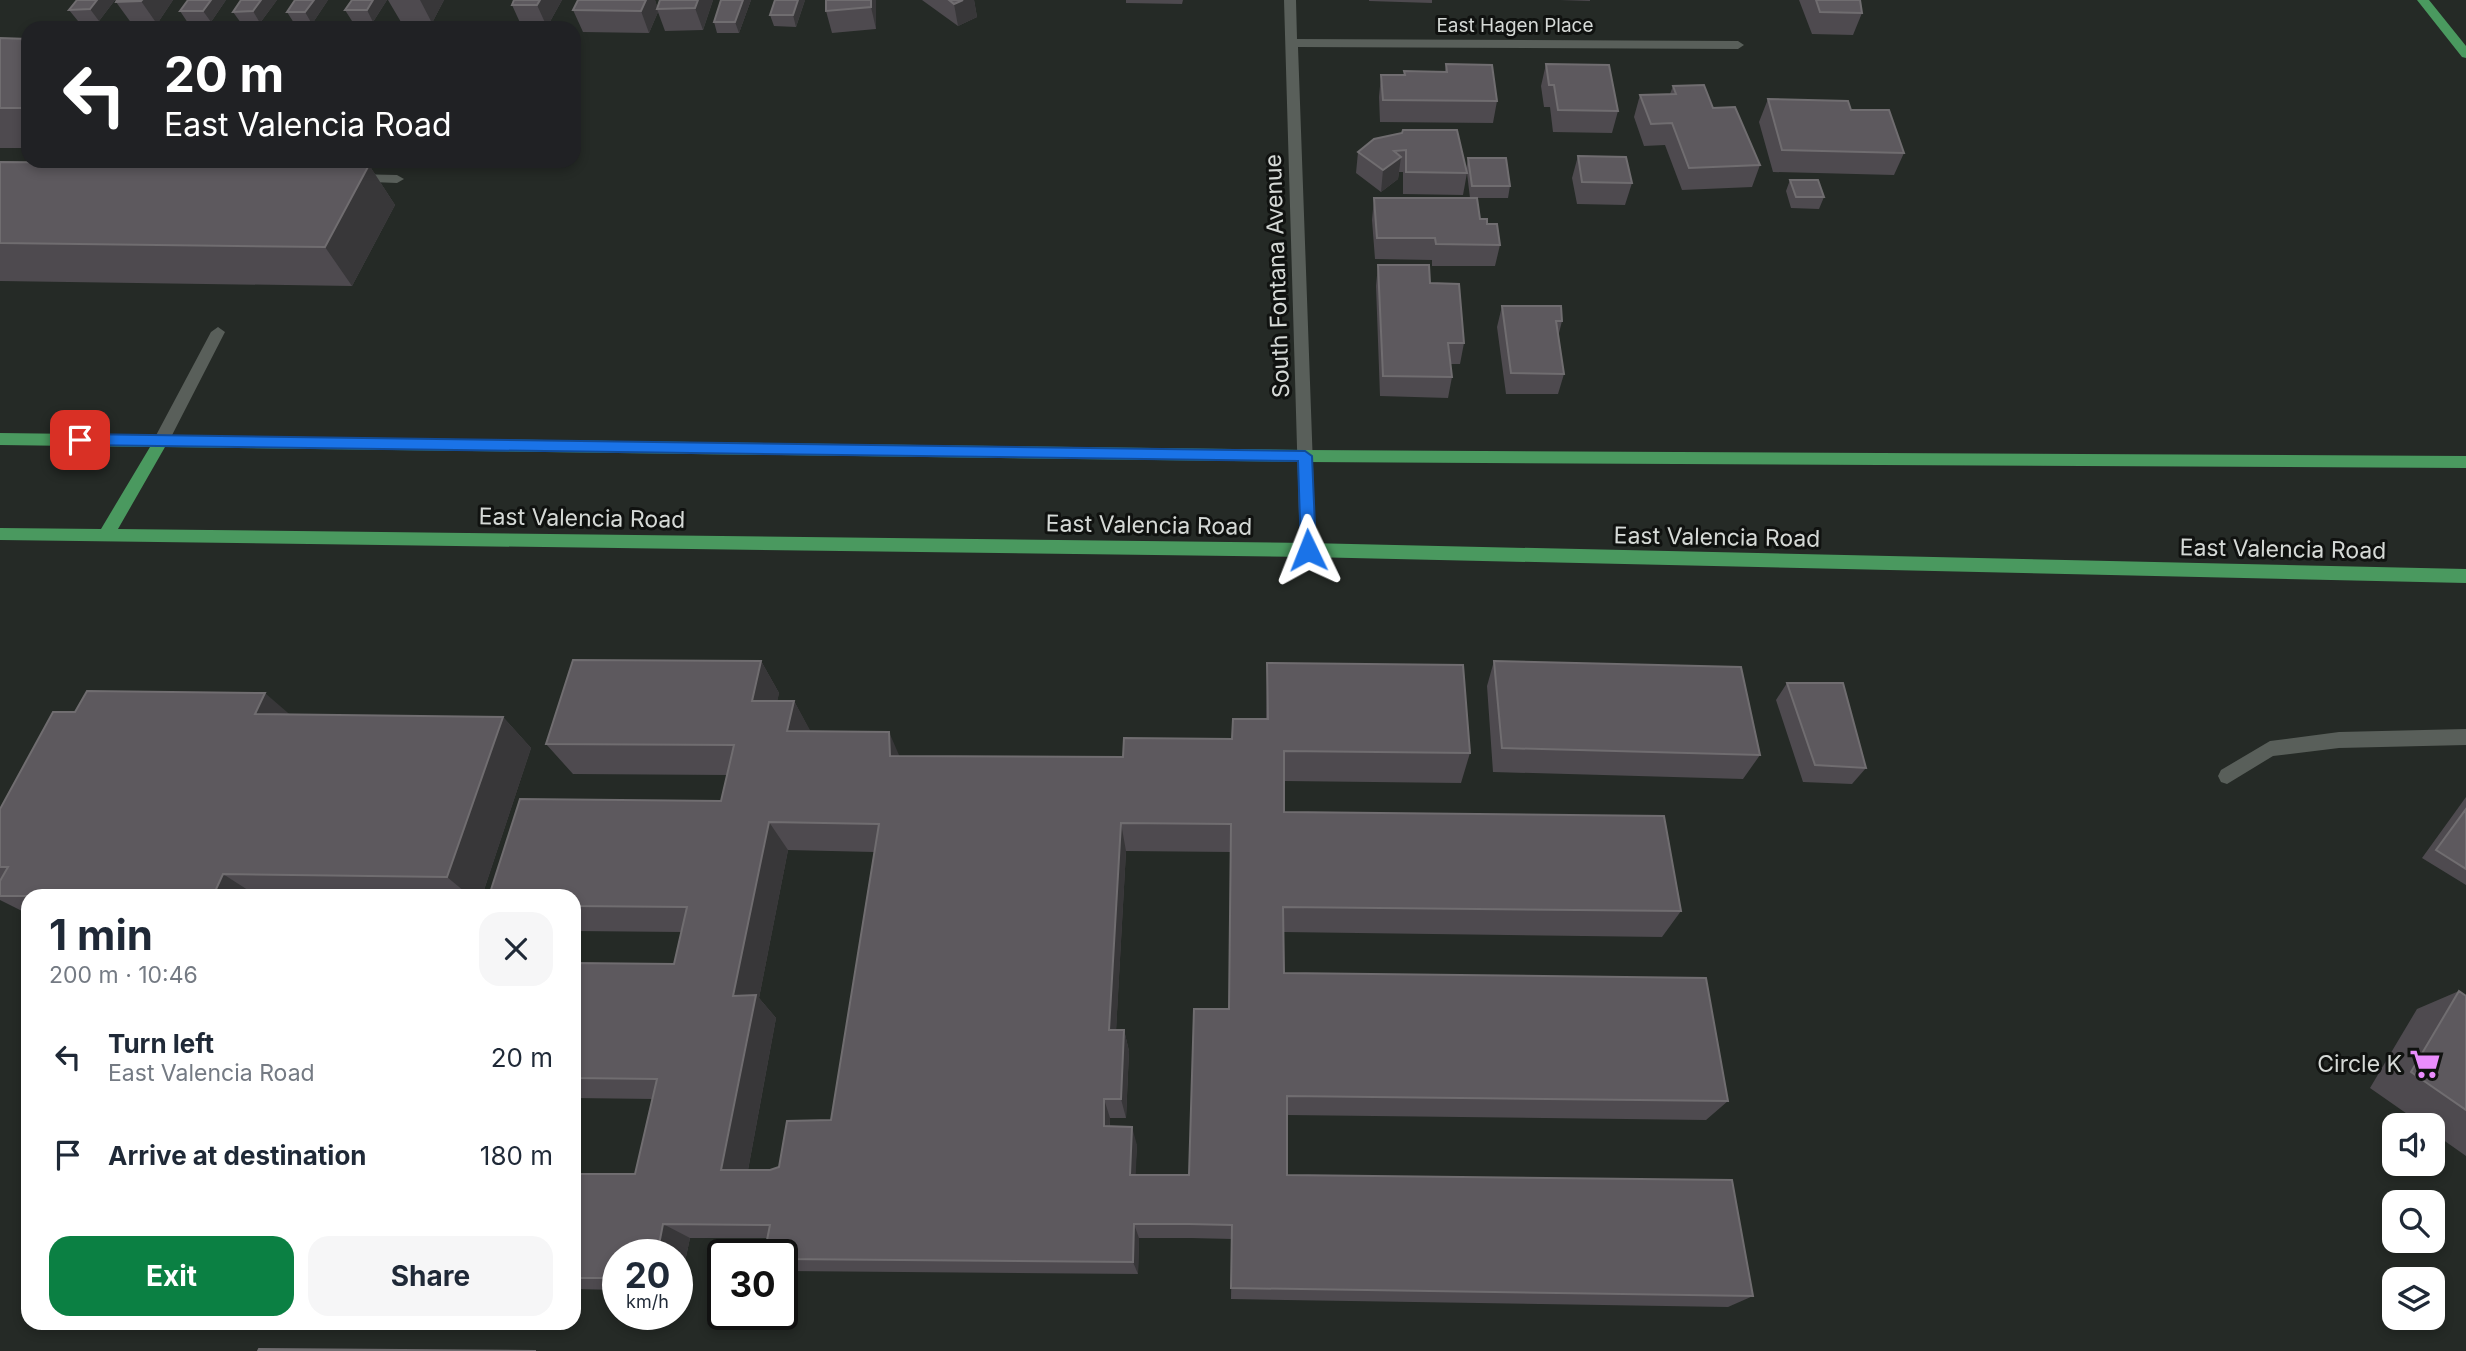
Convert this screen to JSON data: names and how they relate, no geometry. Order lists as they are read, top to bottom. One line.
{"streets":{"main road":["East Valencia Road"],"street":["East Hagen Place","South Fontana Avenue"]},"crossings":[["East Hagen Place","South Fontana Avenue"],["South Fontana Avenue","East Valencia Road"]],"places":{"supermarket":["Circle K"]},"page":{"turn":["20 m","East Valencia Road"],"heading":["1 min","200 m · 10:46"],"list":[{"name":"Turn left","note":"East Valencia Road","value":"20 m"},{"name":"Arrive at destination","value":"180 m"}],"buttons":["Exit","Share"],"speed":"20 km/h","limit":"30"}}
